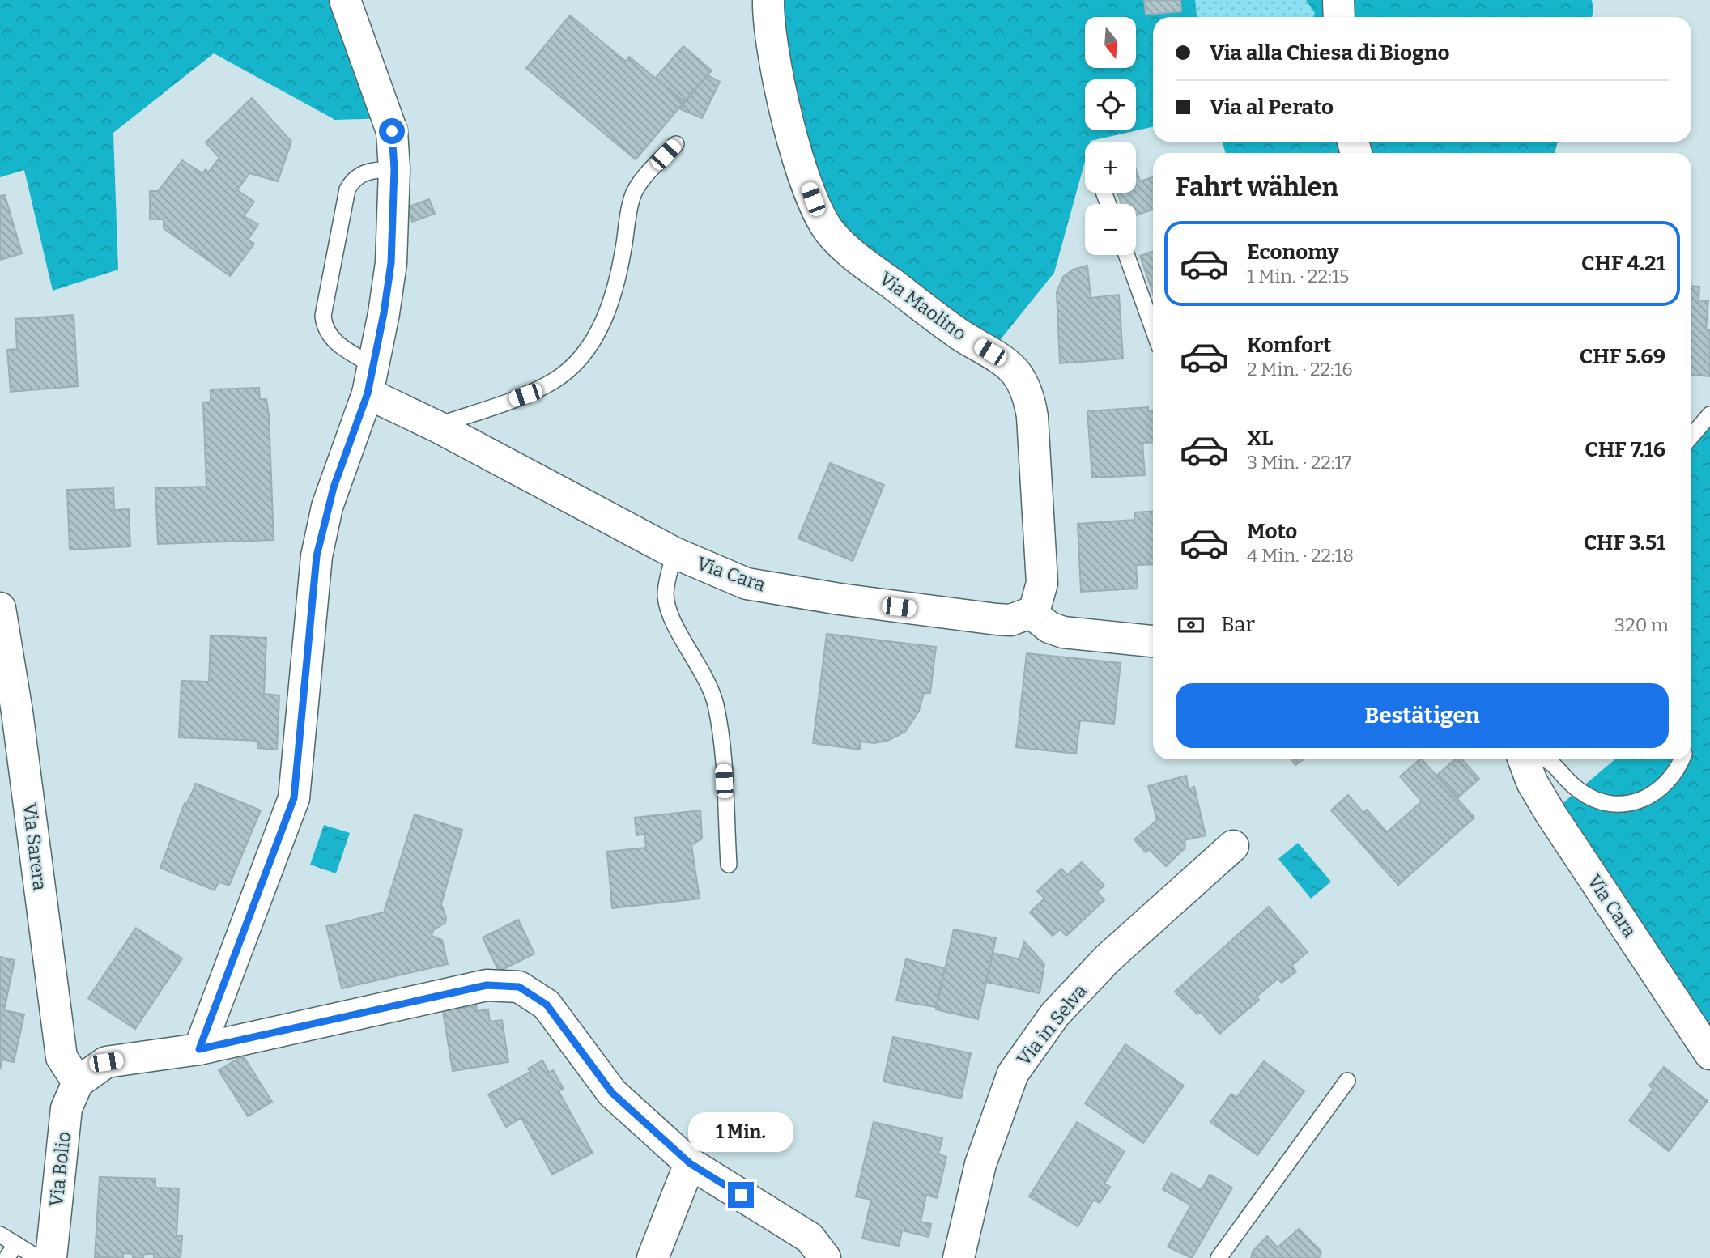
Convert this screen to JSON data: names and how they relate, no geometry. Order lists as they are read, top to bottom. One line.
{"streets":{"street":["Via Maolino","Via Cara","Via Sarera","Via in Selva","Via Bolio"]},"crossings":[["Via Maolino","Via Cara"],["Via Sarera","Via Bolio"]],"north":"bottom","page":{"map_buttons":["+","−"],"banner":["Via alla Chiesa di Biogno","Via al Perato"],"heading":"Fahrt wählen","list":[{"name":"Economy","note":"1 Min. · 22:15","value":"CHF 4.21"},{"name":"Komfort","note":"2 Min. · 22:16","value":"CHF 5.69"},{"name":"XL","note":"3 Min. · 22:17","value":"CHF 7.16"},{"name":"Moto","note":"4 Min. · 22:18","value":"CHF 3.51"}],"pay":["Bar","320 m"],"buttons":"Bestätigen","bubble":"1 Min."}}
